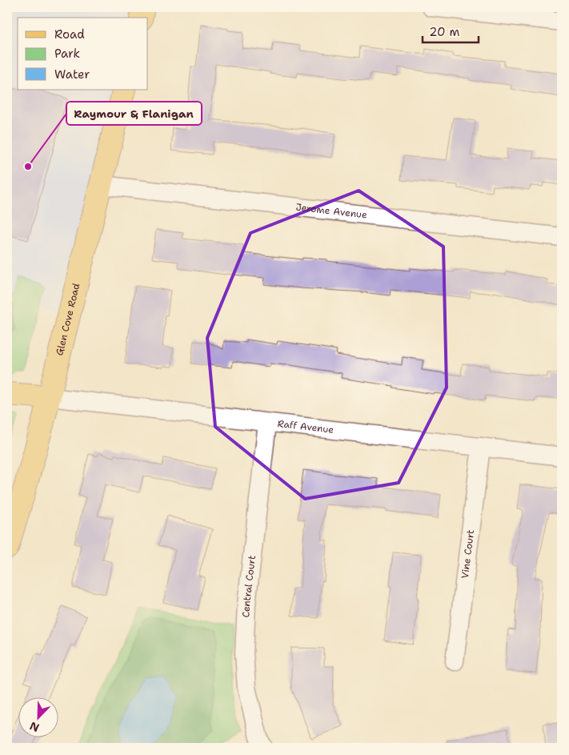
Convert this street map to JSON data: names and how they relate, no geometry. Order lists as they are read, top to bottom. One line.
{"streets":{"main road":["Glen Cove Road"],"street":["Jerome Avenue","Raff Avenue","Vine Court","Central Court"]},"crossings":[["Jerome Avenue","Glen Cove Road"],["Glen Cove Road","Raff Avenue"],["Raff Avenue","Vine Court"],["Raff Avenue","Central Court"]],"places":["Raymour & Flanigan"],"legend":["Road","Park","Water"],"scale_bar":"20 m","north":"bottom left"}
